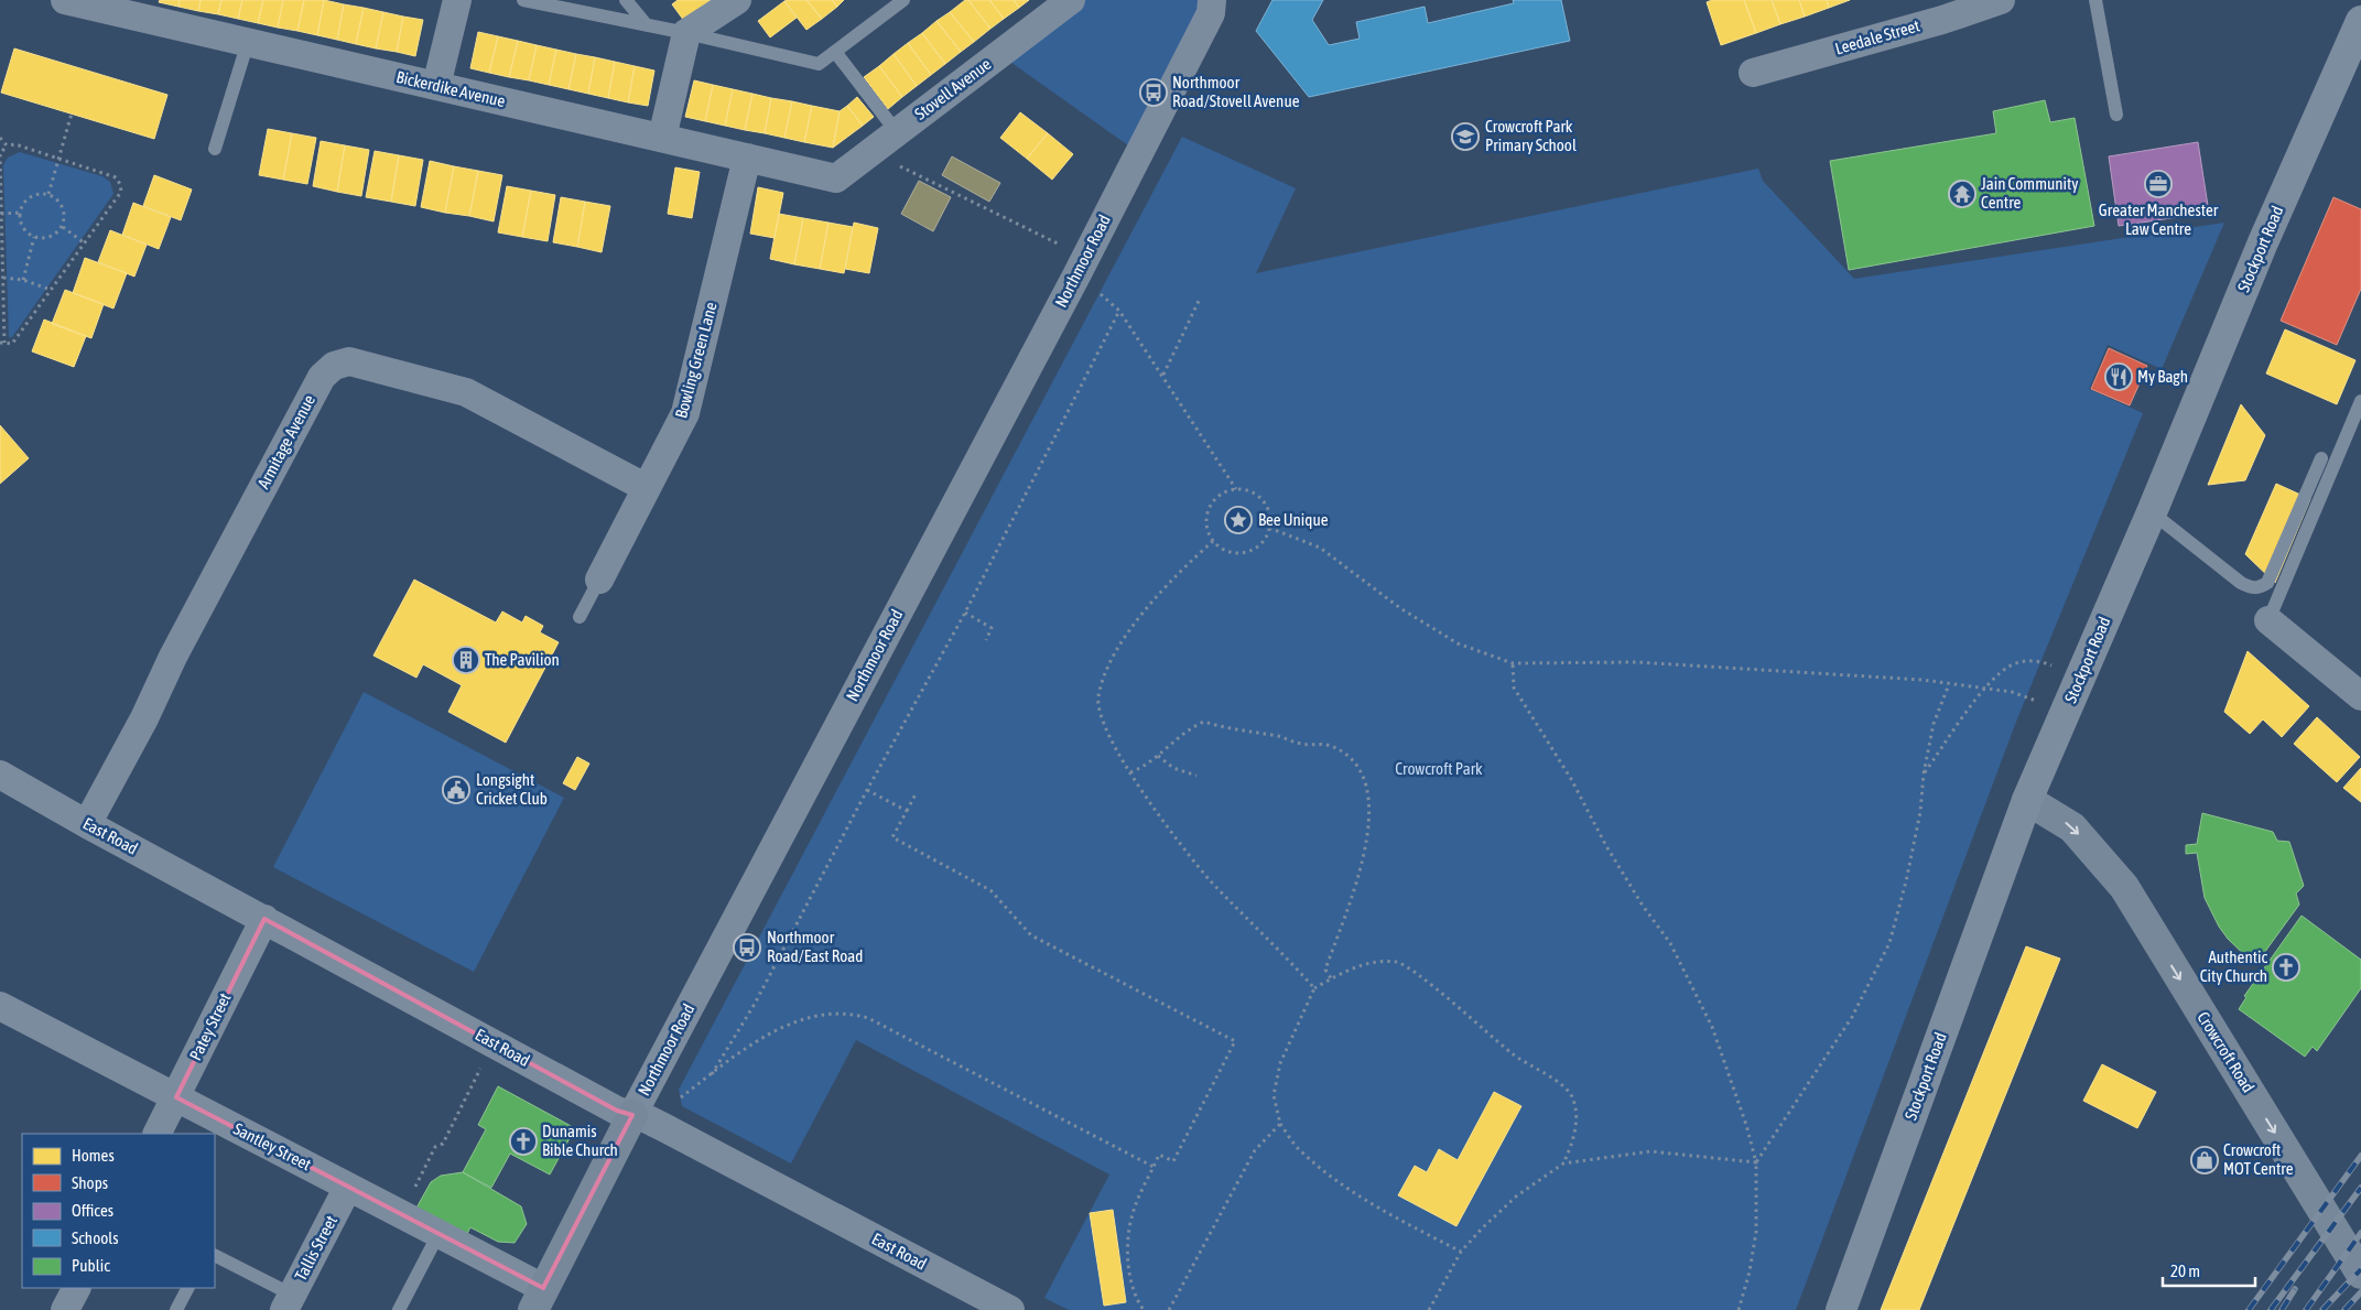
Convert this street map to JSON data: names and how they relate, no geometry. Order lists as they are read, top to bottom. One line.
{"streets":{"highway":["Stockport Road"],"street":["Leedale Street","Bickerdike Avenue","Stovell Avenue","Northmoor Road","Bowling Green Lane","Armitage Avenue","East Road","Patey Street","Crowcroft Road","Santley Street","Tallis Street"]},"crossings":[["Bickerdike Avenue","Stovell Avenue"],["Bickerdike Avenue","Bowling Green Lane"],["Stockport Road","Crowcroft Road"],["Northmoor Road","East Road"],["Northmoor Road","Santley Street"],["Bowling Green Lane","Armitage Avenue"],["Armitage Avenue","East Road"],["East Road","Patey Street"],["Patey Street","Santley Street"],["Santley Street","Tallis Street"]],"one_way":["Crowcroft Road"],"parks":["Crowcroft Park"],"places":{"bus stop":["Northmoor Road/Stovell Avenue","Northmoor Road/East Road"],"school or university":["Crowcroft Park Primary School"],"office":["Greater Manchester Law Centre"],"temple":["Jain Community Centre"],"restaurant":["My Bagh"],"place":["Bee Unique"],"building":["The Pavilion"],"public building":["Longsight Cricket Club"],"church":["Authentic City Church","Dunamis Bible Church"],"shop":["Crowcroft MOT Centre"]},"legend":["Homes","Shops","Offices","Schools","Public"],"scale_bar":"20 m"}
